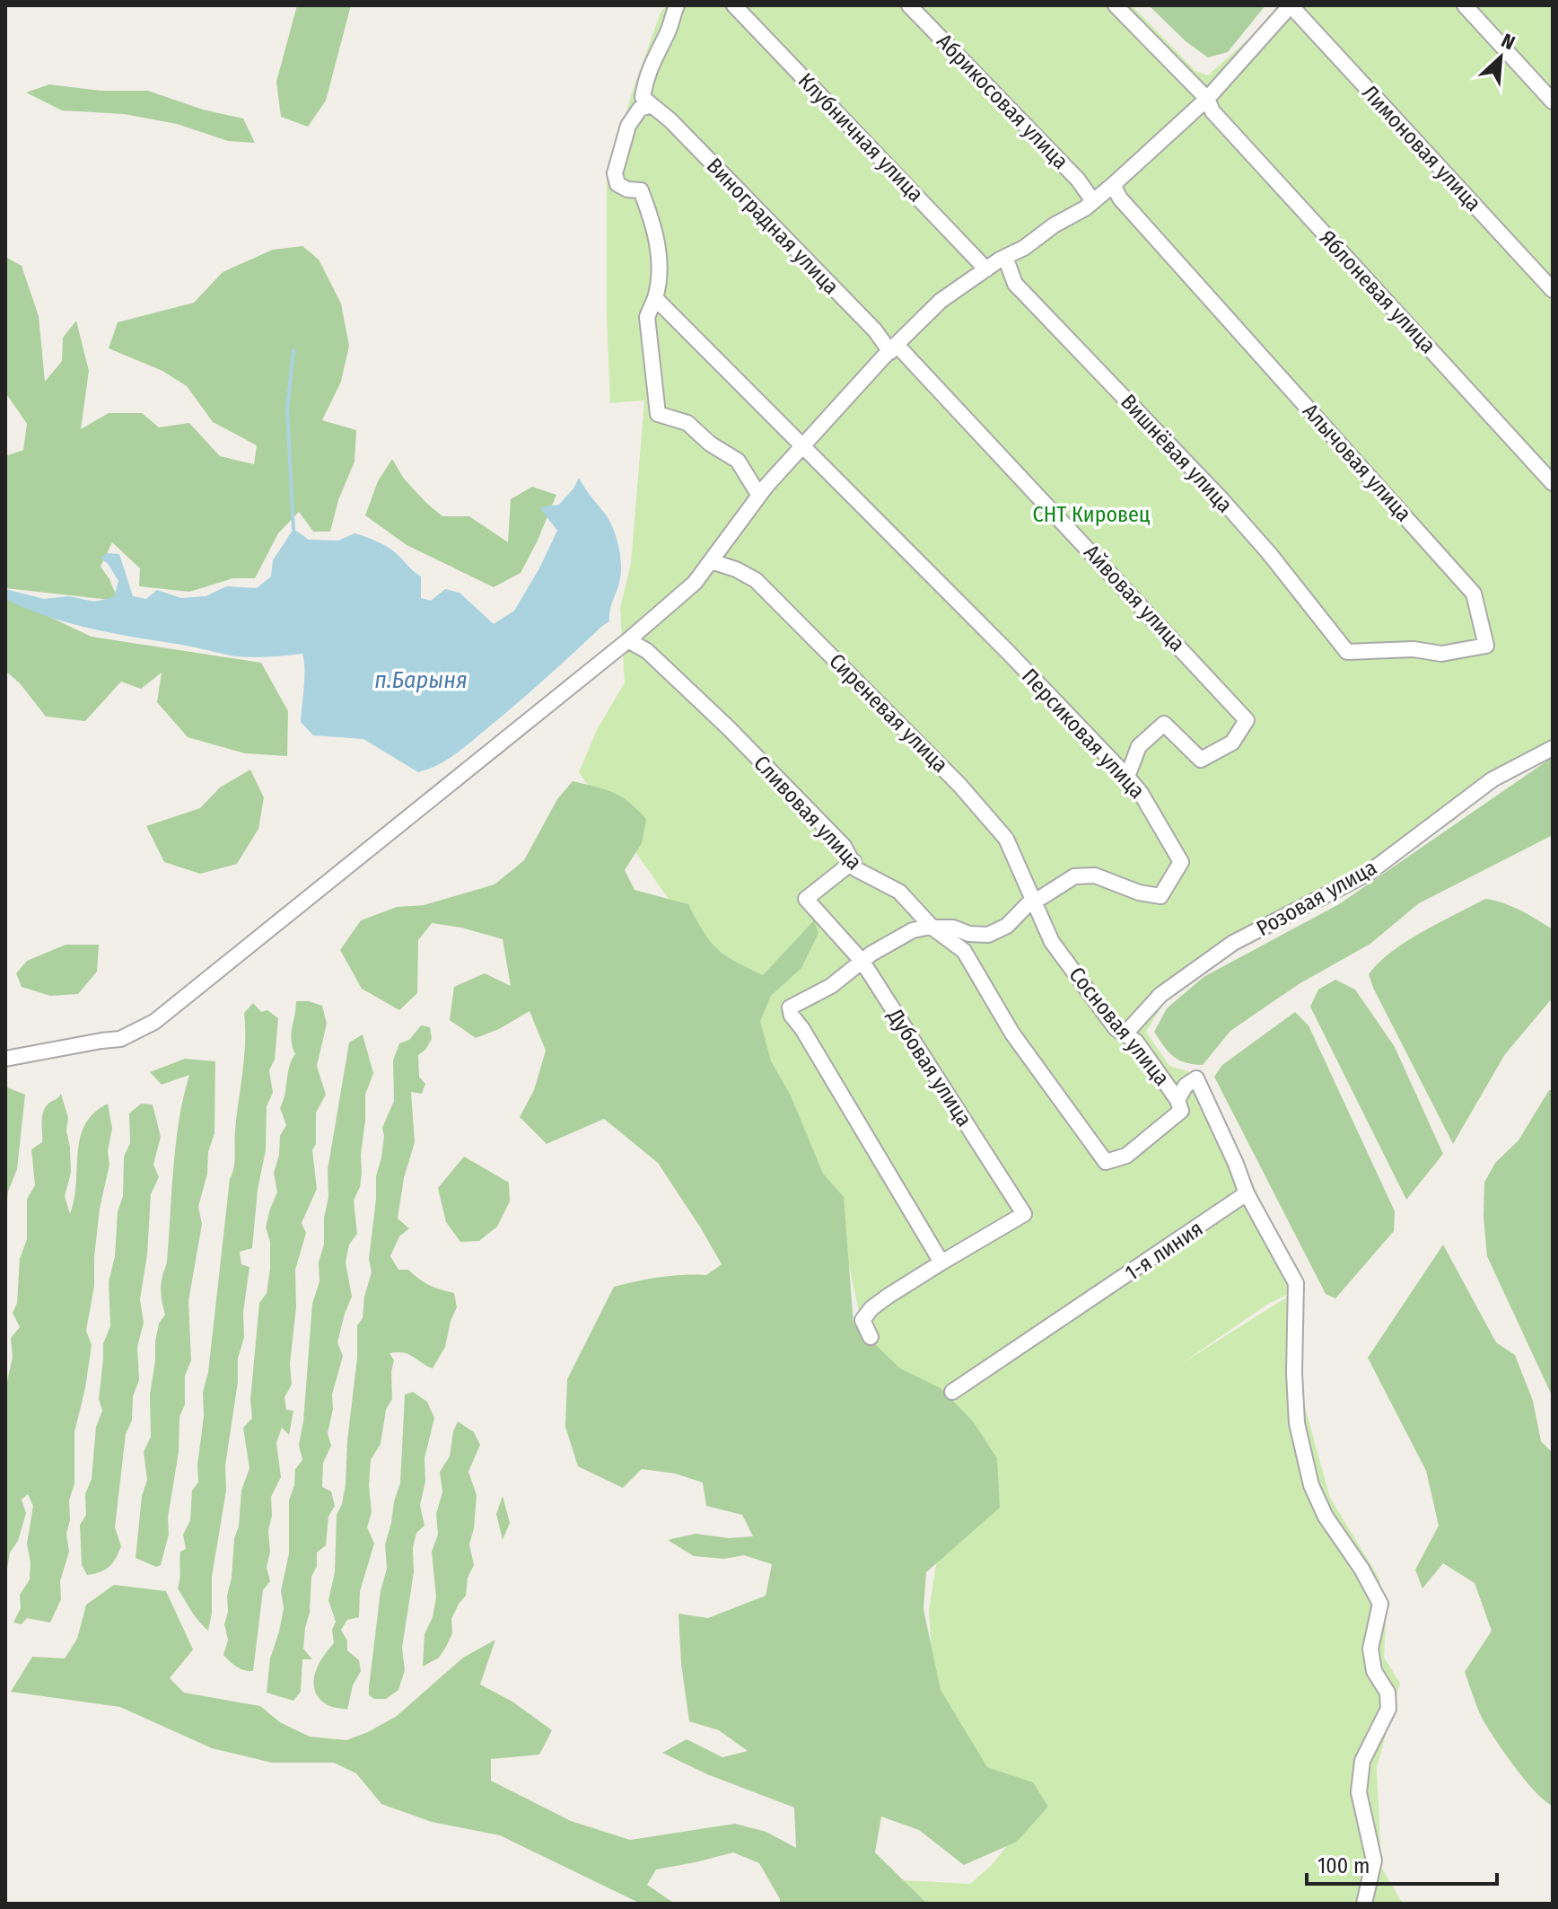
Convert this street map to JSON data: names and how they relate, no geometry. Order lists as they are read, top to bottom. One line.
{"streets":{"street":["Абрикосовая улица","Клубничная улица","Лимоновая улица","Виноградная улица","Яблоневая улица","Вишнёвая улица","Алычовая улица","Айвовая улица","Сиреневая улица","Персиковая улица","Сливовая улица","Розовая улица","Сосновая улица","Дубовая улица","1-я линия"]},"crossings":[["Виноградная улица","Айвовая улица"],["Вишнёвая улица","Алычовая улица"],["Айвовая улица","Персиковая улица"],["Сиреневая улица","Персиковая улица"],["Сиреневая улица","Сосновая улица"],["Персиковая улица","Сливовая улица"],["Персиковая улица","Сосновая улица"],["Персиковая улица","Дубовая улица"],["Сливовая улица","Сосновая улица"],["Сливовая улица","Дубовая улица"],["Розовая улица","Сосновая улица"]],"water":["п.Барыня"],"parks":["СНТ Кировец"],"scale_bar":"100 m","north":"top right"}
